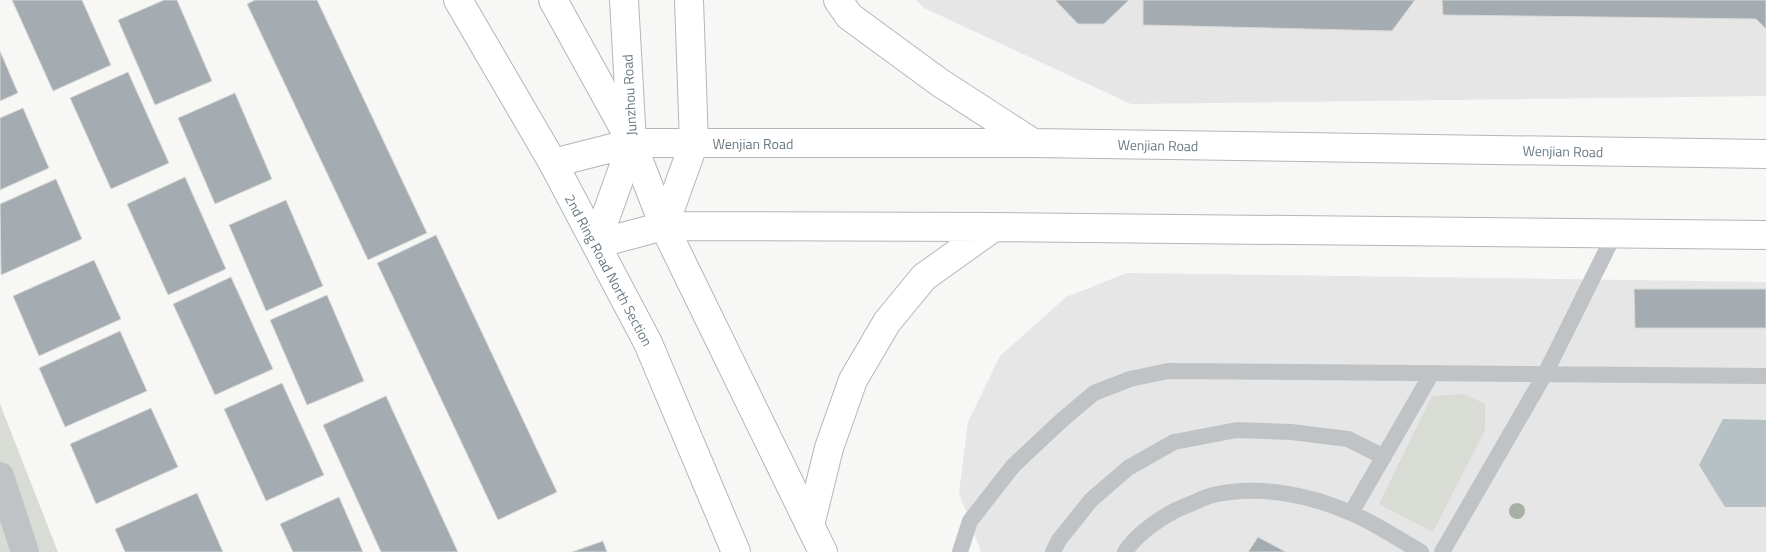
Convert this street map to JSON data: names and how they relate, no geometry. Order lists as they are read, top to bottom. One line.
{"streets":{"main road":["Junzhou Road","Wenjian Road","2nd Ring Road North Section"]},"crossings":[["Junzhou Road","Wenjian Road"],["Junzhou Road","2nd Ring Road North Section"],["Wenjian Road","2nd Ring Road North Section"]]}
